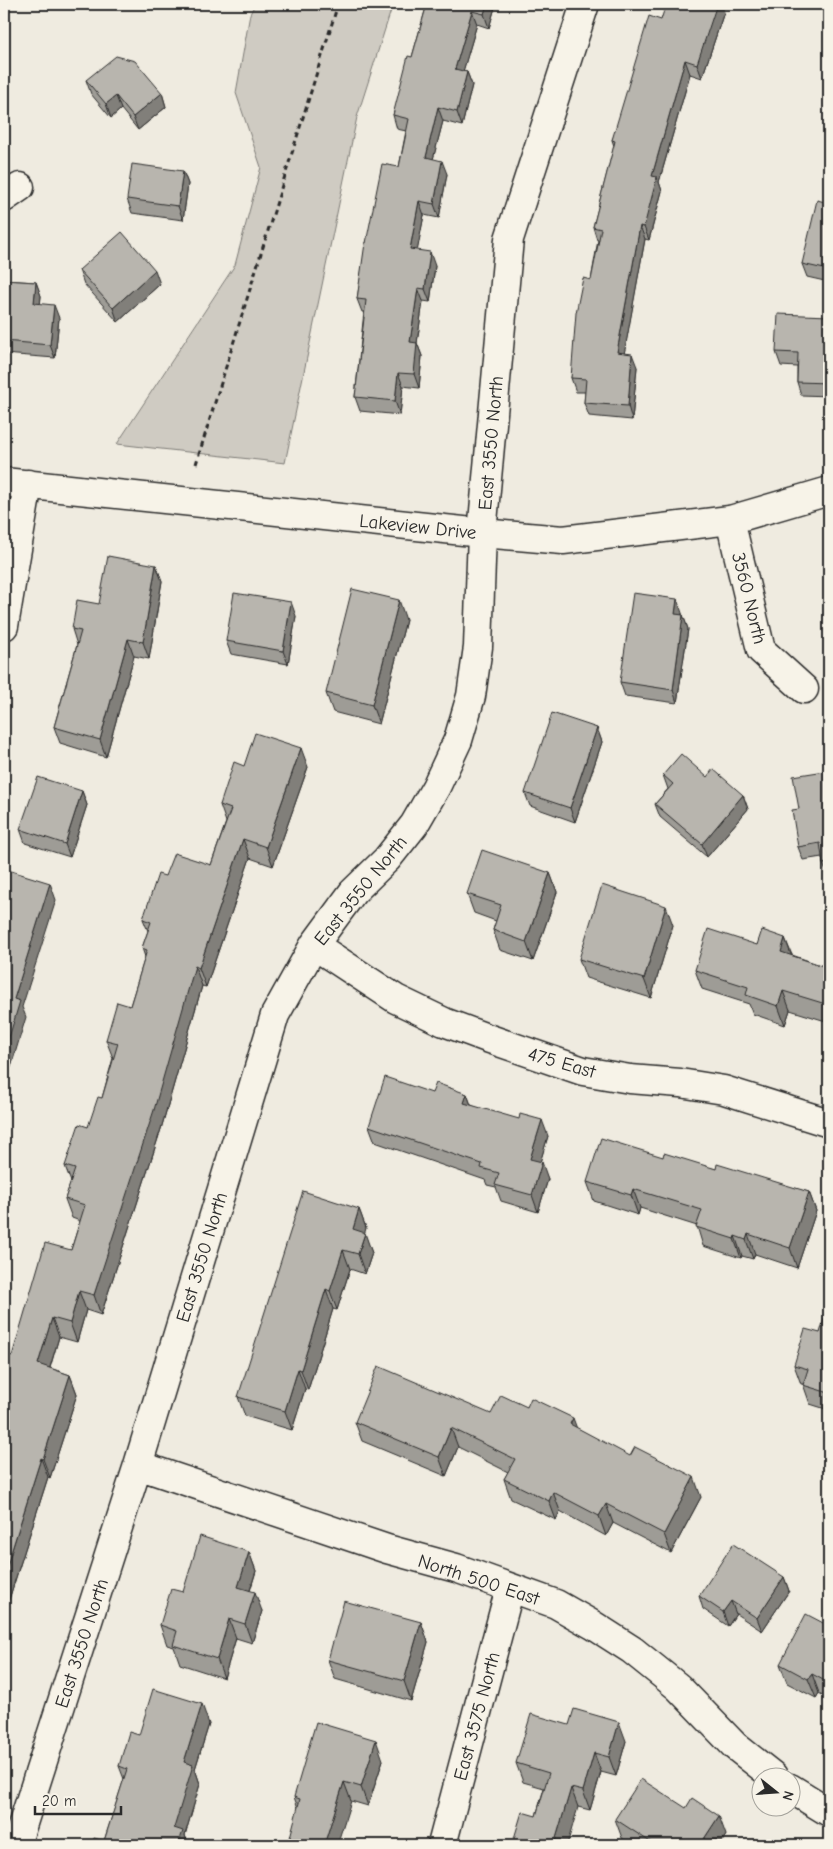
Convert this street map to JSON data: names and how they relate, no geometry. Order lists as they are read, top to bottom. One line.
{"streets":{"street":["East 3550 North","Lakeview Drive","3560 North","475 East","North 500 East","East 3575 North"]},"crossings":[["East 3550 North","Lakeview Drive"],["East 3550 North","475 East"],["East 3550 North","North 500 East"],["Lakeview Drive","3560 North"],["North 500 East","East 3575 North"]],"scale_bar":"20 m","north":"right"}
